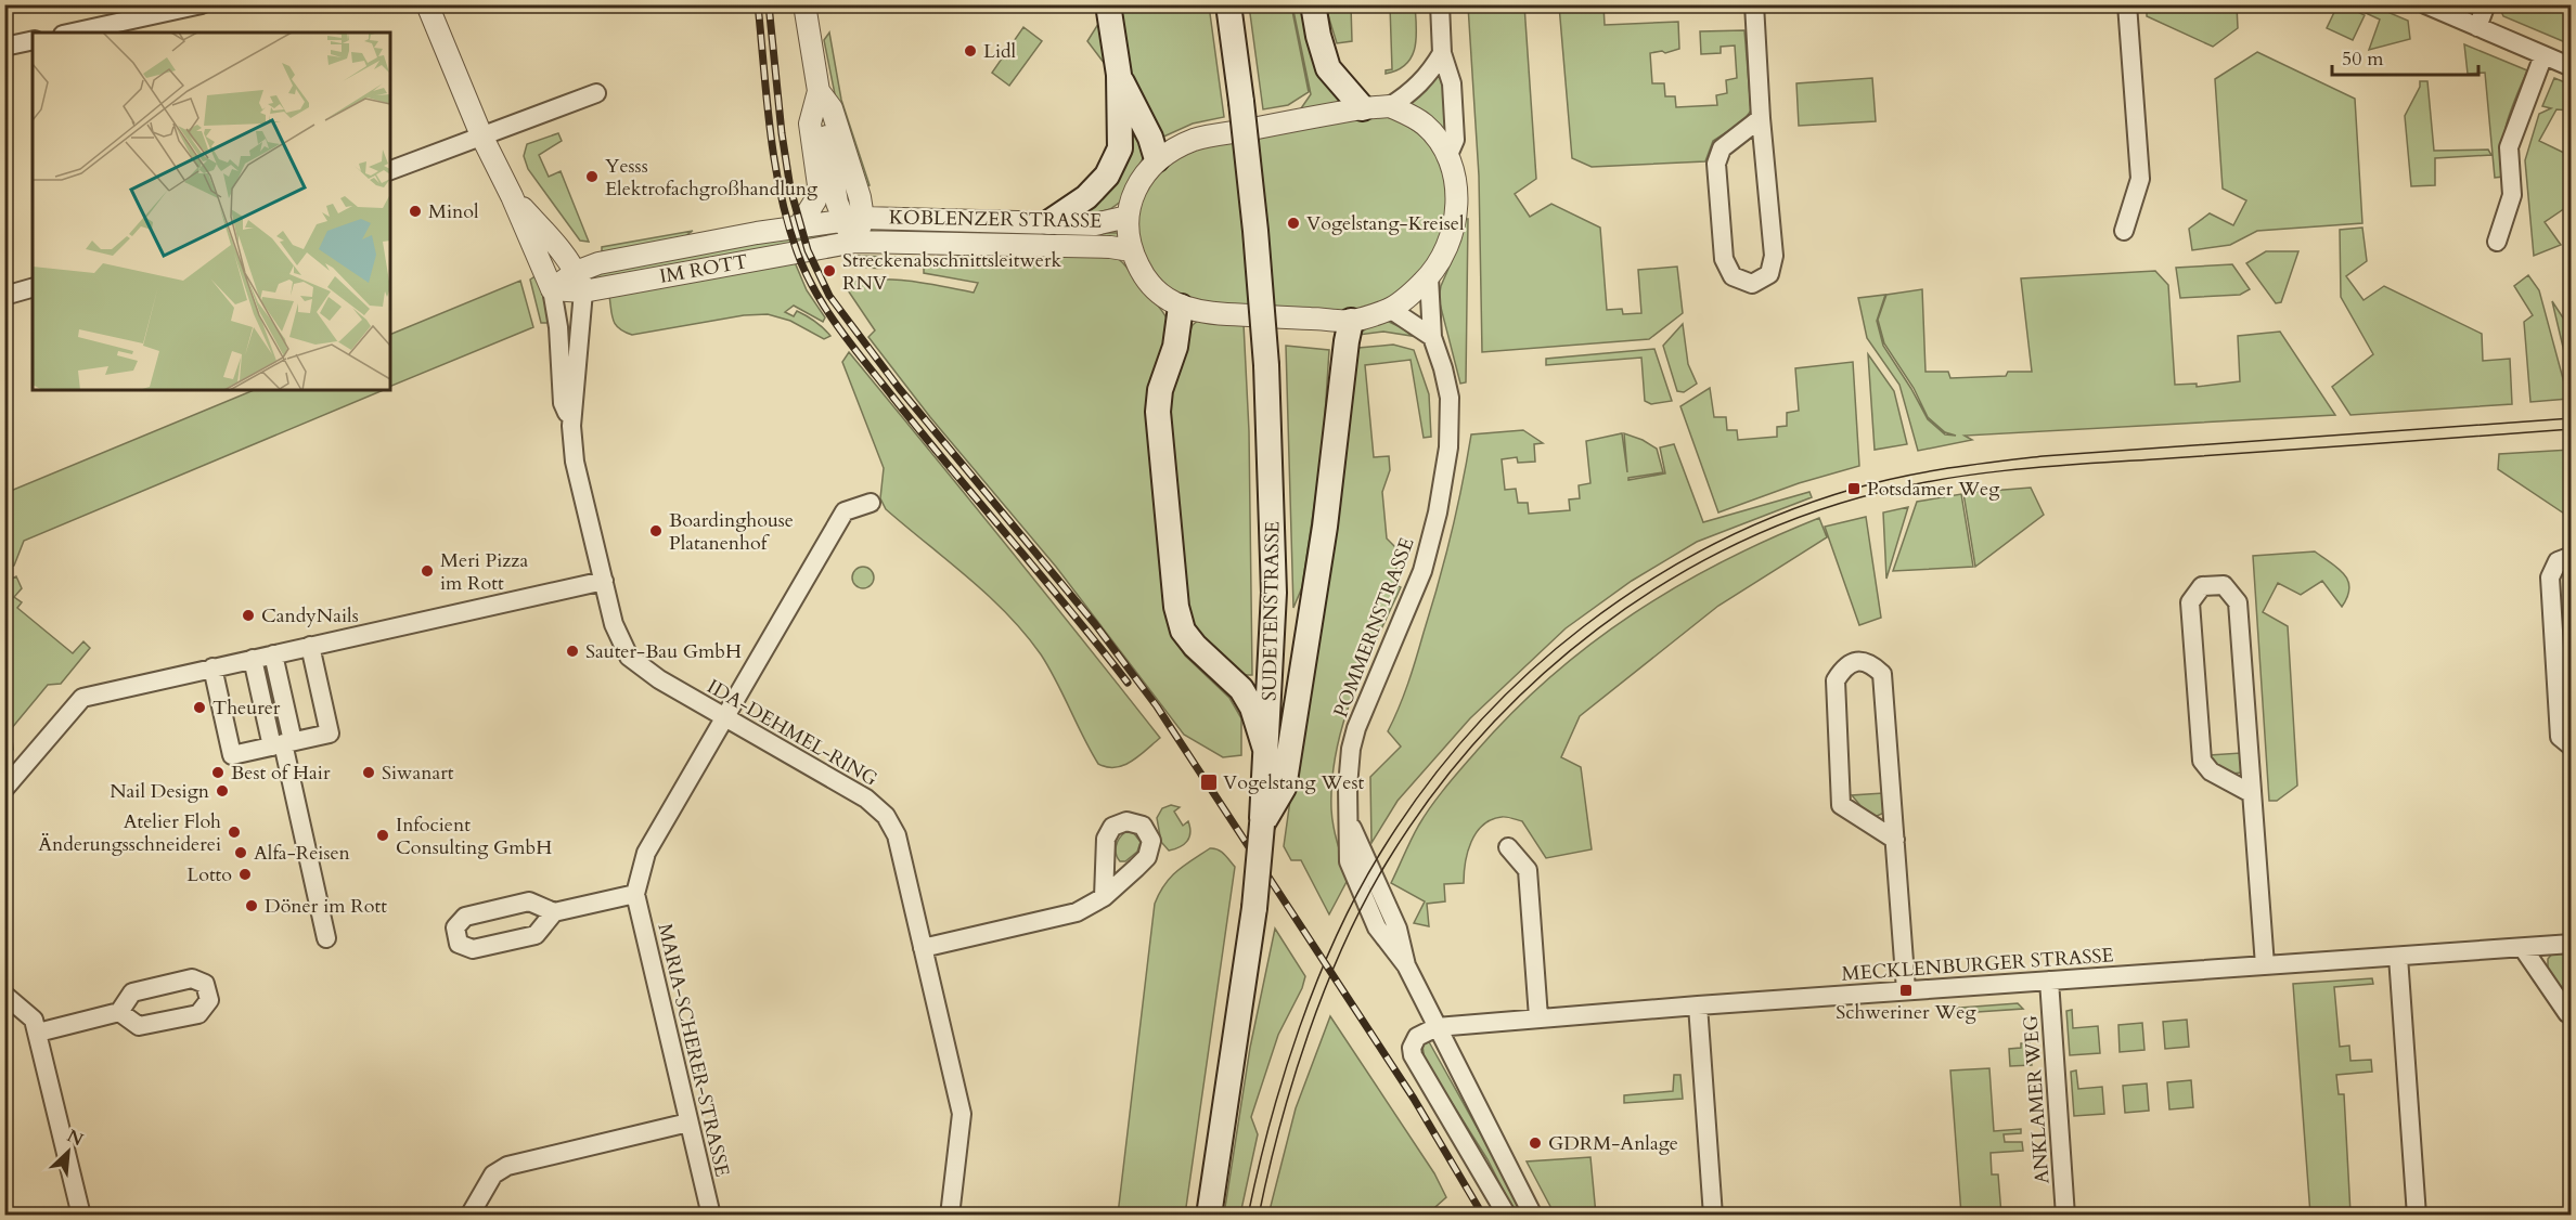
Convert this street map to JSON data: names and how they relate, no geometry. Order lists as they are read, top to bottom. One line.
{"streets":{"main road":["SUDETENSTRASSE"],"street":["KOBLENZER STRASSE","IM ROTT","POMMERNSTRASSE","IDA-DEHMEL-RING","MECKLENBURGER STRASSE","MARIA-SCHERER-STRASSE","ANKLAMER WEG"]},"crossings":[["KOBLENZER STRASSE","IM ROTT"],["KOBLENZER STRASSE","POMMERNSTRASSE"],["IM ROTT","IDA-DEHMEL-RING"],["POMMERNSTRASSE","MECKLENBURGER STRASSE"],["IDA-DEHMEL-RING","MARIA-SCHERER-STRASSE"],["MECKLENBURGER STRASSE","ANKLAMER WEG"]],"places":{"other":["Lidl","Yesss Elektrofachgroßhandlung","Minol","Vogelstang-Kreisel","Streckenabschnittsleitwerk RNV","Boardinghouse Platanenhof","Meri Pizza im Rott","CandyNails","Sauter-Bau GmbH","Theurer","Best of Hair","Siwanart","Nail Design","Atelier Floh Änderungsschneiderei","Infocient Consulting GmbH","Alfa-Reisen","Lotto","Döner im Rott","GDRM-Anlage"],"transit":["Potsdamer Weg","Vogelstang West","Schweriner Weg"]},"scale_bar":"50 m","north":"top right"}
